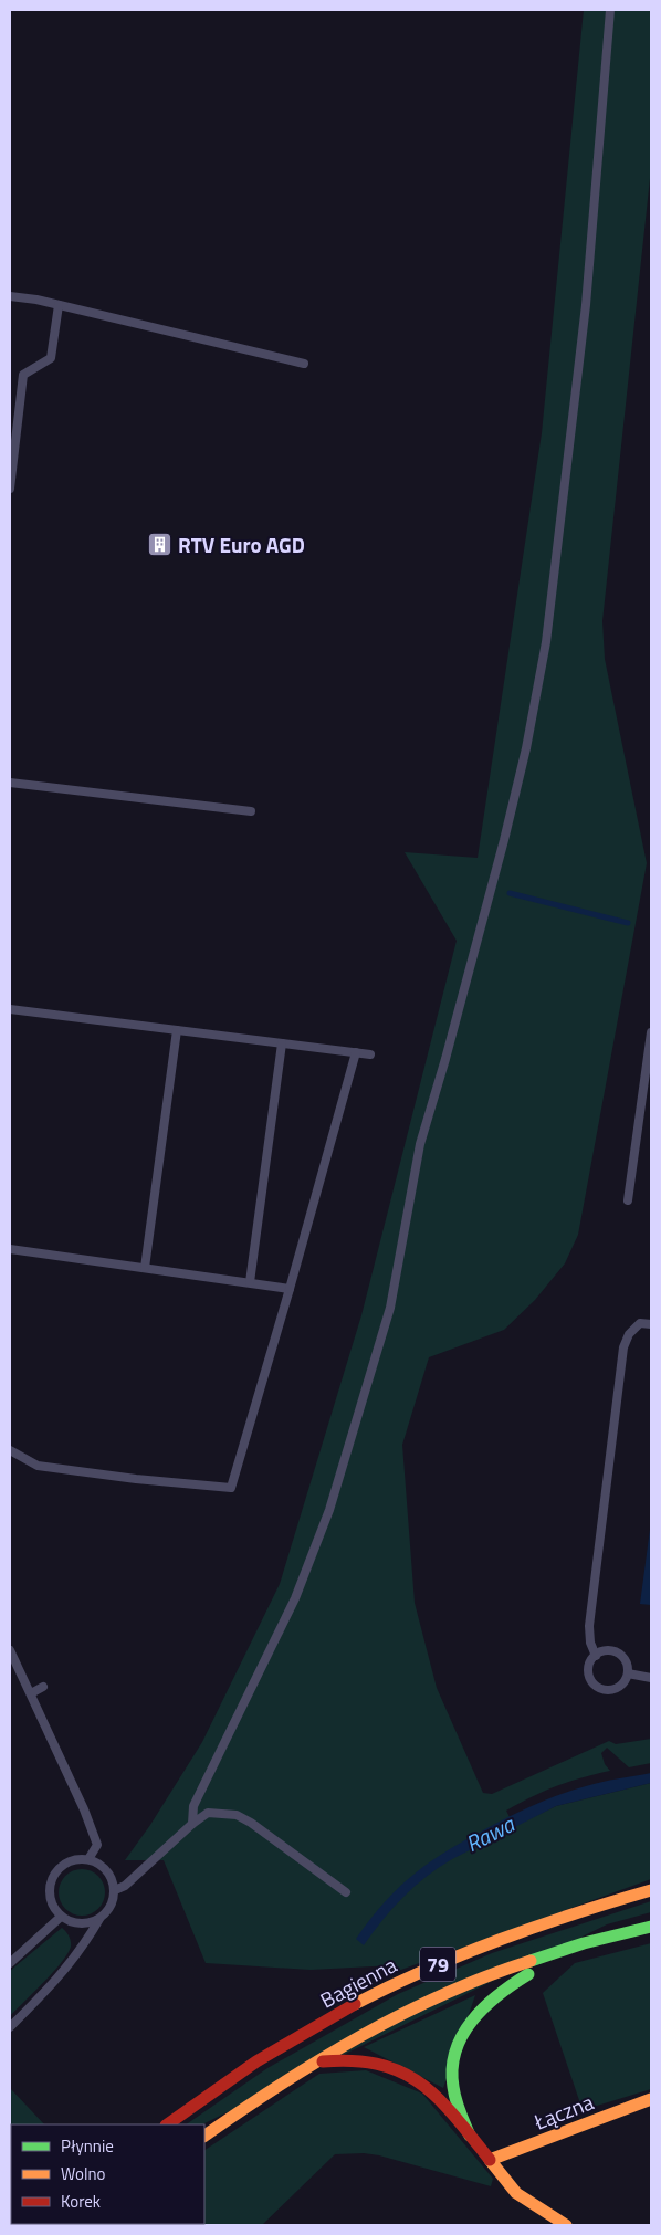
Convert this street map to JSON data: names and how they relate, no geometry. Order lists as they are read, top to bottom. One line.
{"streets":{"main road":["79","Bagienna","Łączna"]},"water":["Rawa"],"places":{"building":["RTV Euro AGD"]},"legend":["Płynnie","Wolno","Korek"]}
